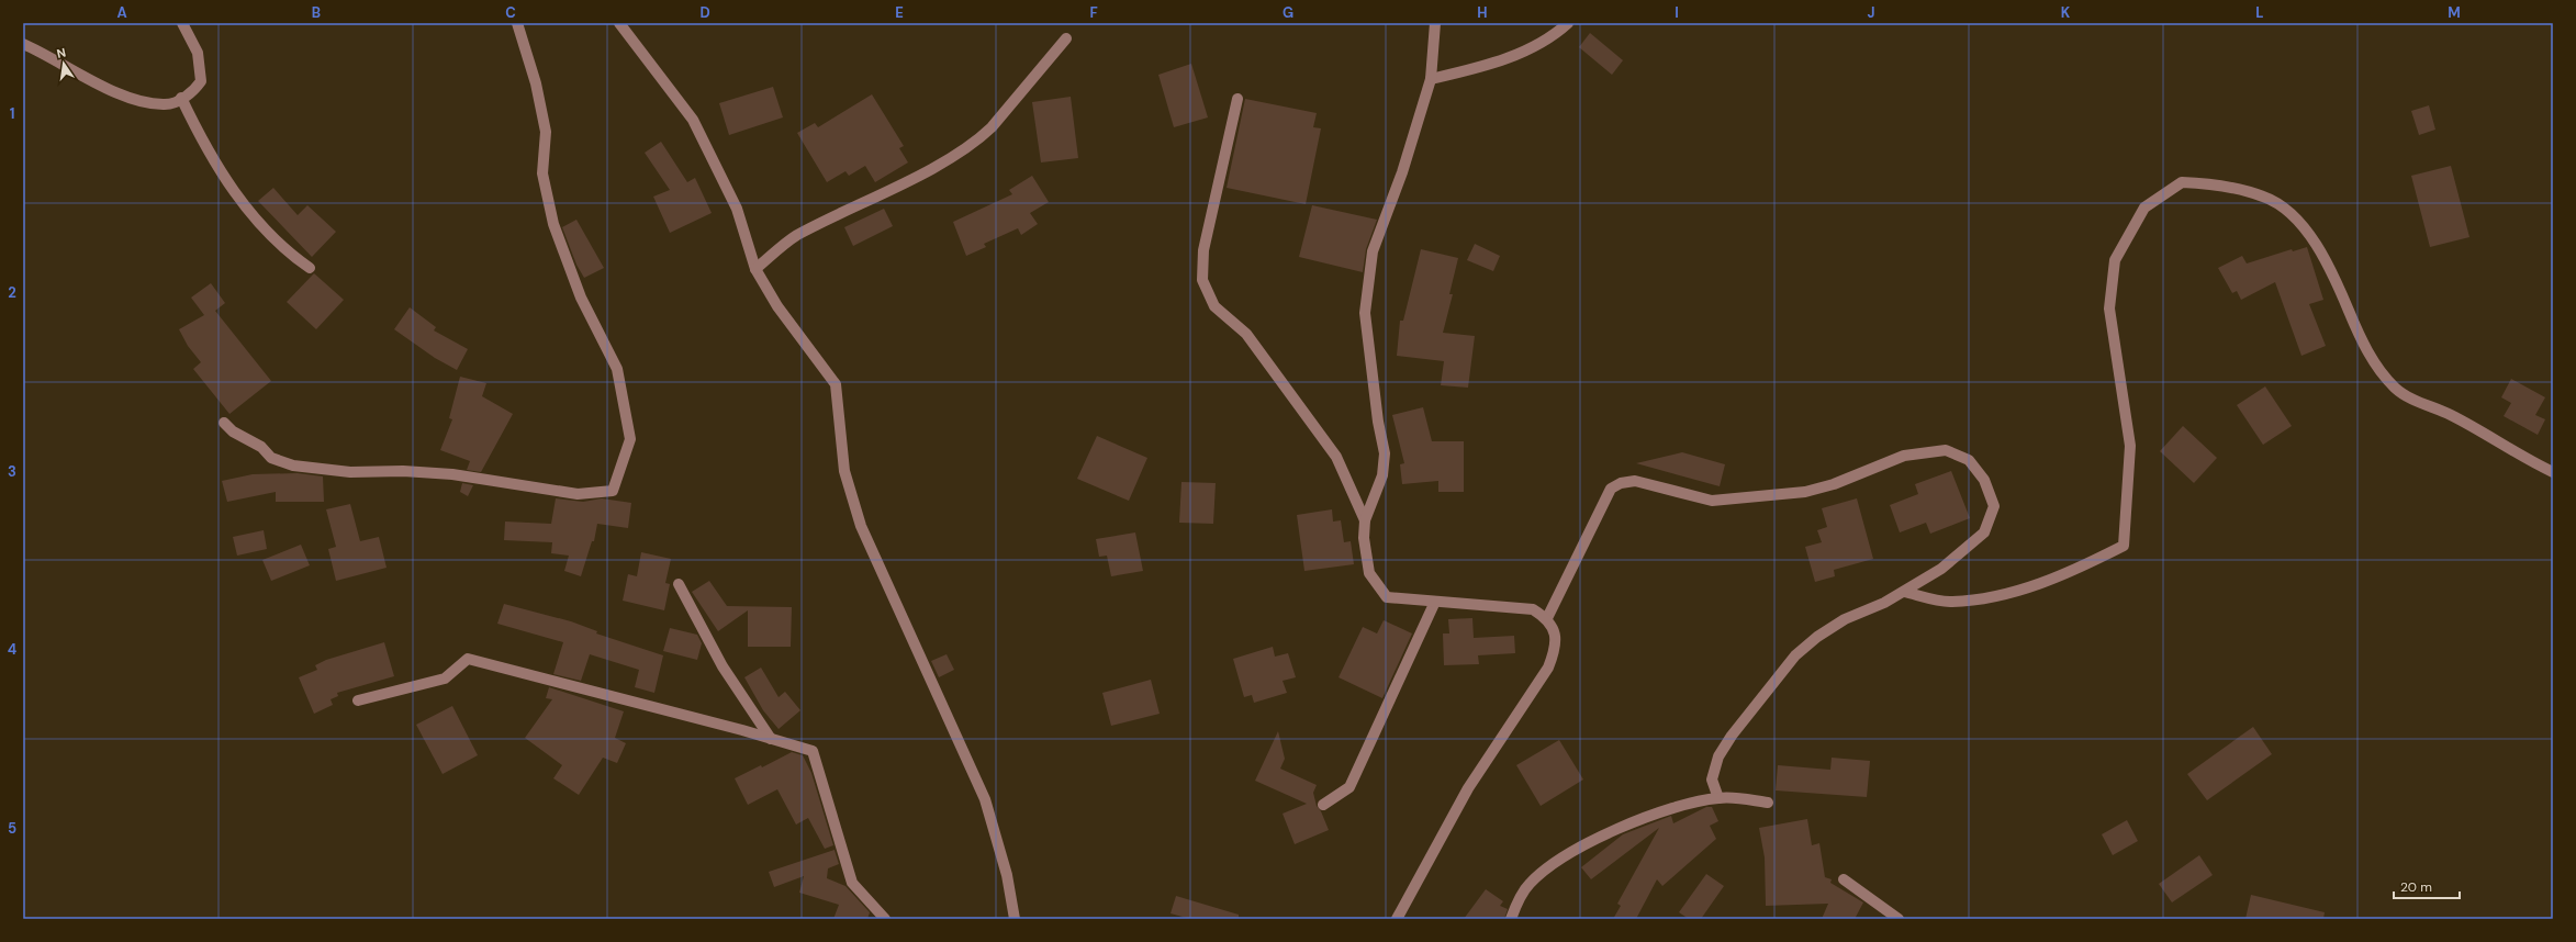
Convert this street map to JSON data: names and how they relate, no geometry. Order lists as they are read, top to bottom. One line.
{"scale_bar":"20 m","north":"top","grid":{"columns":["A","B","C","D","E","F","G","H","I","J","K","L","M"],"rows":["1","2","3","4","5"]}}
